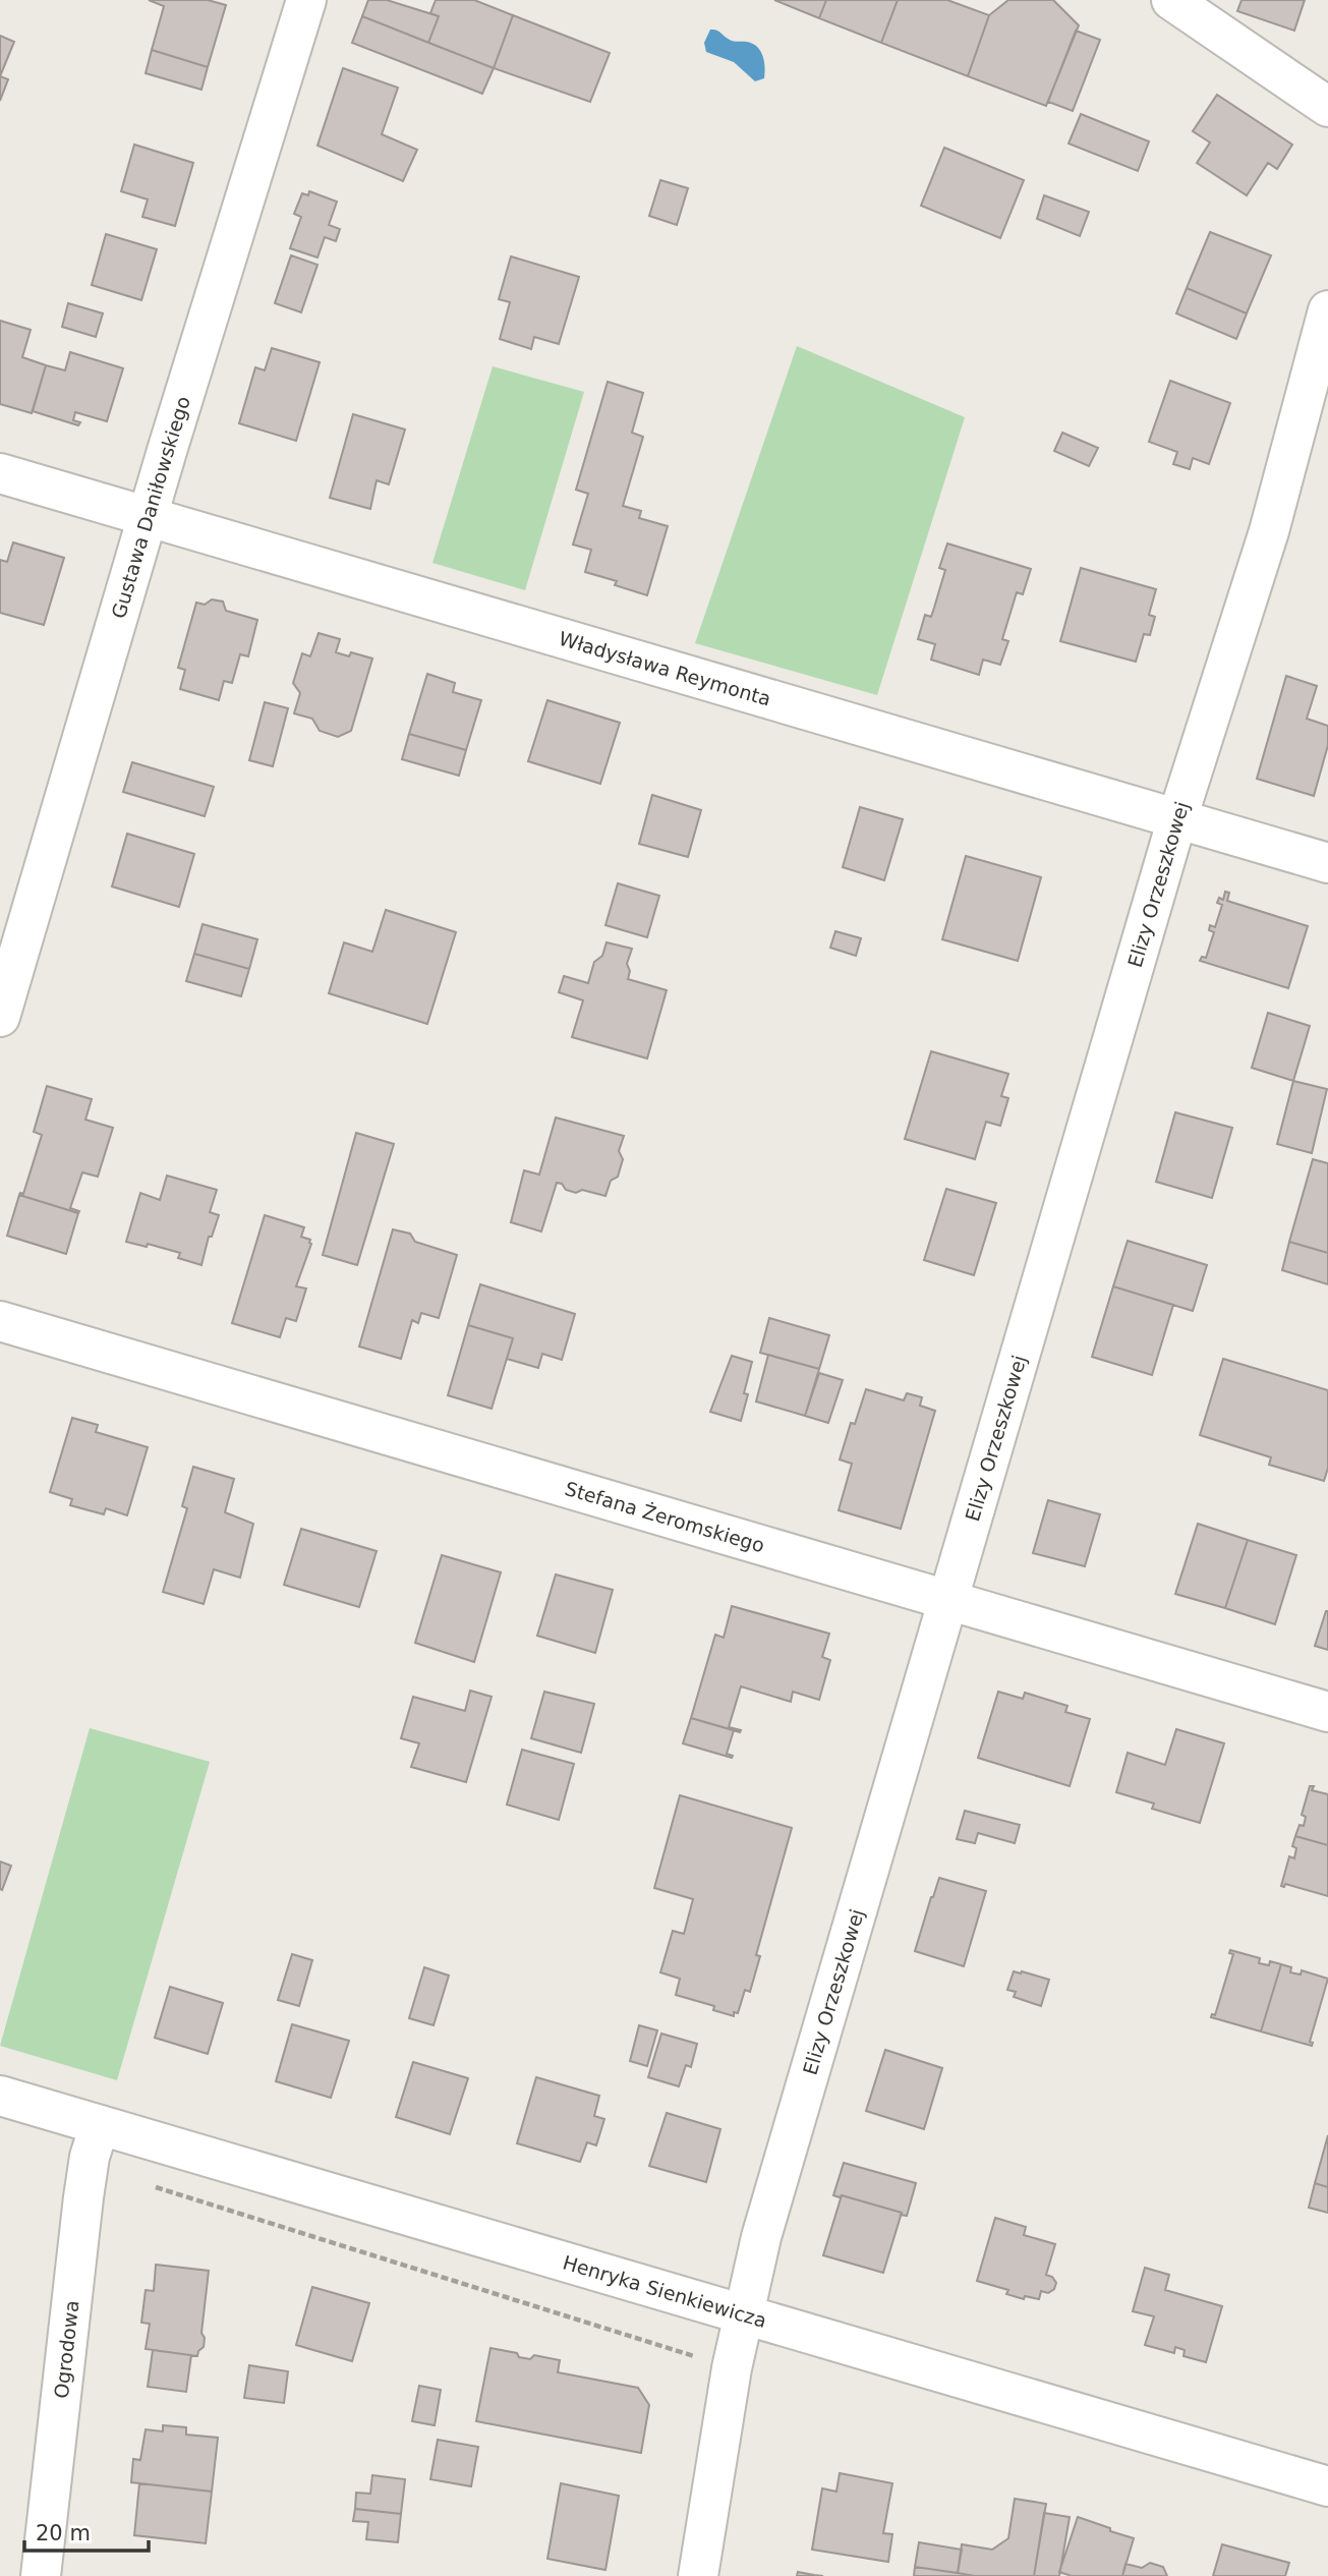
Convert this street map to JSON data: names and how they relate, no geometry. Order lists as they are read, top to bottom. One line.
{"streets":{"street":["Gustawa Daniłowskiego","Władysława Reymonta","Elizy Orzeszkowej","Stefana Żeromskiego","Henryka Sienkiewicza","Ogrodowa"]},"crossings":[["Gustawa Daniłowskiego","Władysława Reymonta"],["Władysława Reymonta","Elizy Orzeszkowej"],["Elizy Orzeszkowej","Stefana Żeromskiego"],["Elizy Orzeszkowej","Henryka Sienkiewicza"],["Henryka Sienkiewicza","Ogrodowa"]],"scale_bar":"20 m"}
